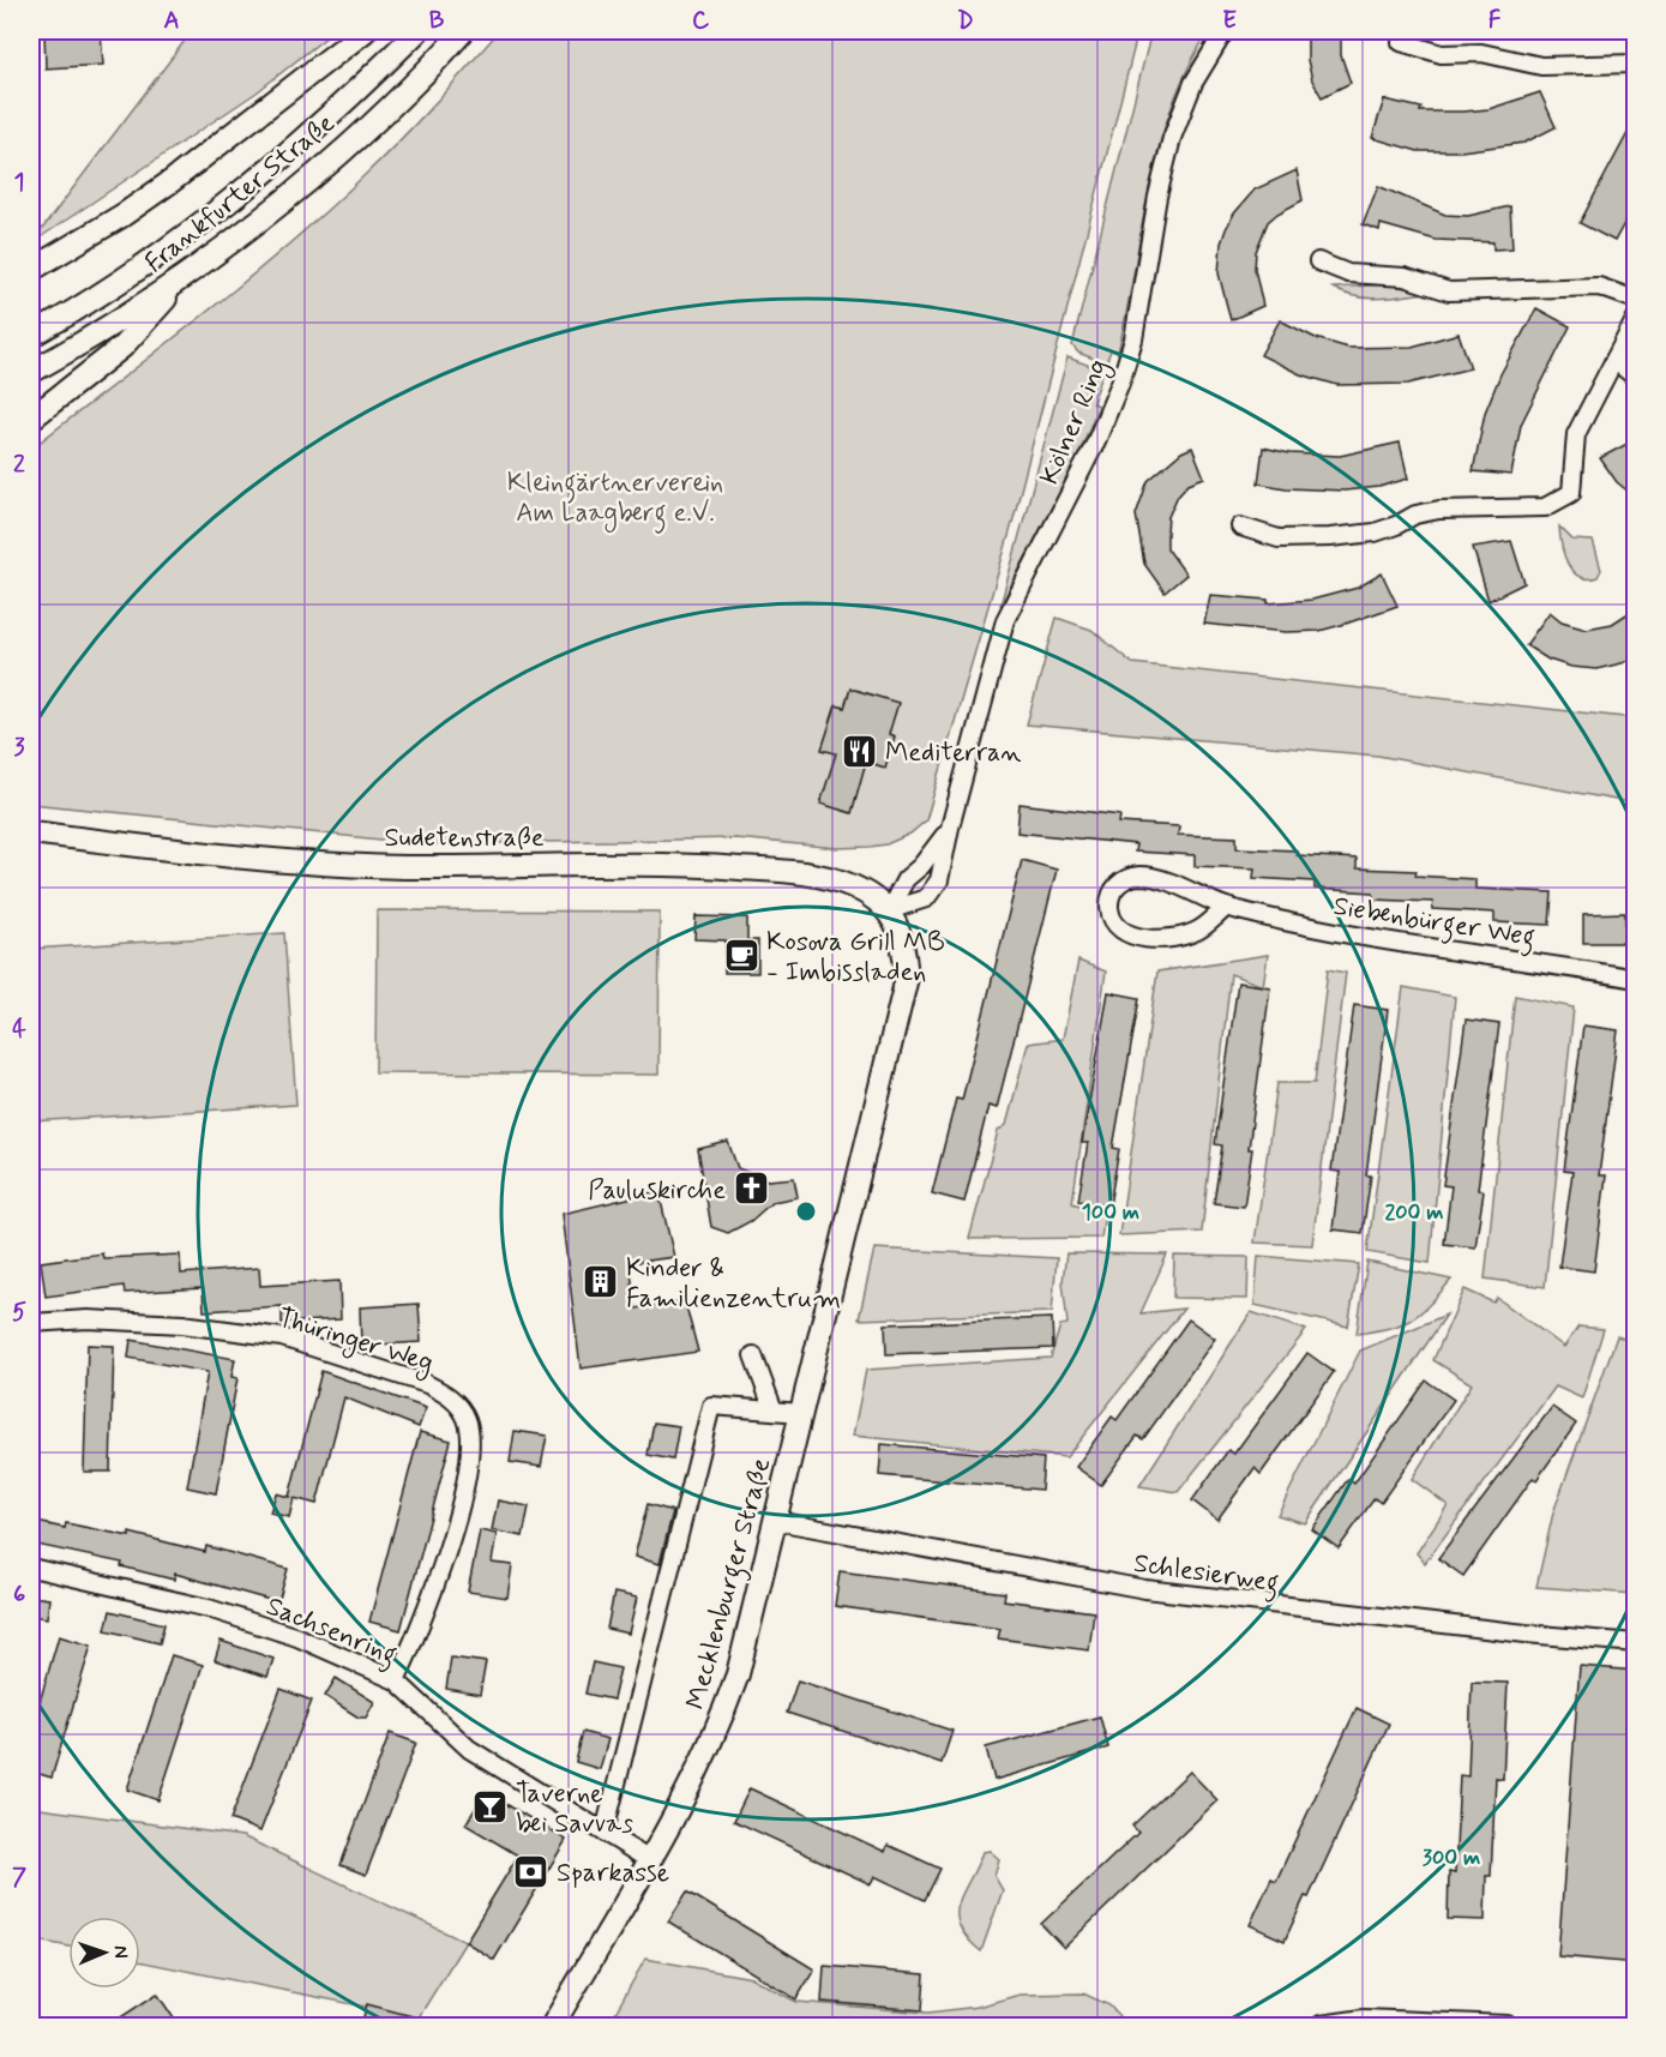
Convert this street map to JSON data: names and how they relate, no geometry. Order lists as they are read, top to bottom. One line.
{"streets":{"street":["Frankfurter Straße","Kölner Ring","Sudetenstraße","Siebenbürger Weg","Thüringer Weg","Schlesierweg","Mecklenburger Straße","Sachsenring"]},"crossings":[["Kölner Ring","Sudetenstraße"],["Kölner Ring","Mecklenburger Straße"],["Sudetenstraße","Mecklenburger Straße"],["Thüringer Weg","Sachsenring"],["Schlesierweg","Mecklenburger Straße"],["Mecklenburger Straße","Sachsenring"]],"parks":["Kleingärtnerverein Am Laagberg e.V."],"places":{"restaurant":["Mediterran"],"cafe":["Kosova Grill MB - Imbissladen"],"church":["Pauluskirche"],"building":["Kinder & Familienzentrum"],"bar":["Taverne bei Savvas"],"bank":["Sparkasse"]},"north":"right","grid":{"columns":["A","B","C","D","E","F"],"rows":["1","2","3","4","5","6","7"]},"rings":["100 m","200 m","300 m"]}
